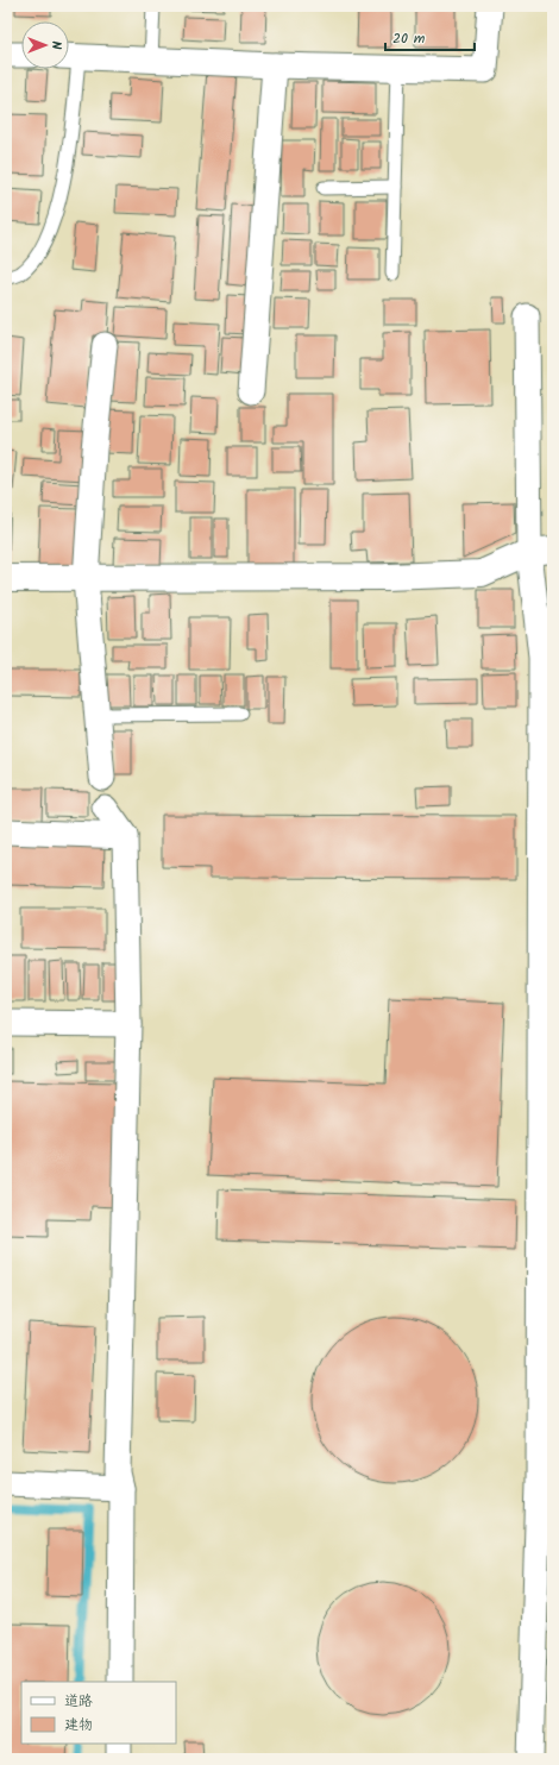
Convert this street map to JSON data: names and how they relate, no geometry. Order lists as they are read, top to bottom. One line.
{"legend":["道路","建物"],"scale_bar":"20 m","north":"right"}
